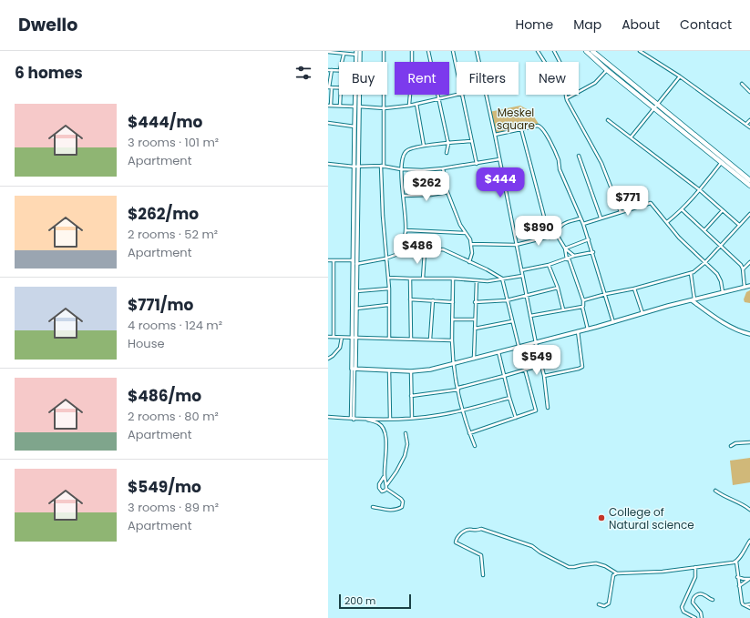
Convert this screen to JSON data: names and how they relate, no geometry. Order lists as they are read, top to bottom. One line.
{"parks":["Meskel square"],"places":["College of Natural science"],"scale_bar":"200 m","page":{"header":"Dwello","nav":["Home","Map","About","Contact"],"heading":"6 homes","chip":["Buy","Rent","Filters","New"],"list":[{"name":"$444/mo","note":"3 rooms · 101 m² · Apartment"},{"name":"$262/mo","note":"2 rooms · 52 m² · Apartment"},{"name":"$771/mo","note":"4 rooms · 124 m² · House"},{"name":"$486/mo","note":"2 rooms · 80 m² · Apartment"},{"name":"$549/mo","note":"3 rooms · 89 m² · Apartment"}],"price":["$444","$262","$771","$890","$486","$549"],"scale":"200 m"}}
